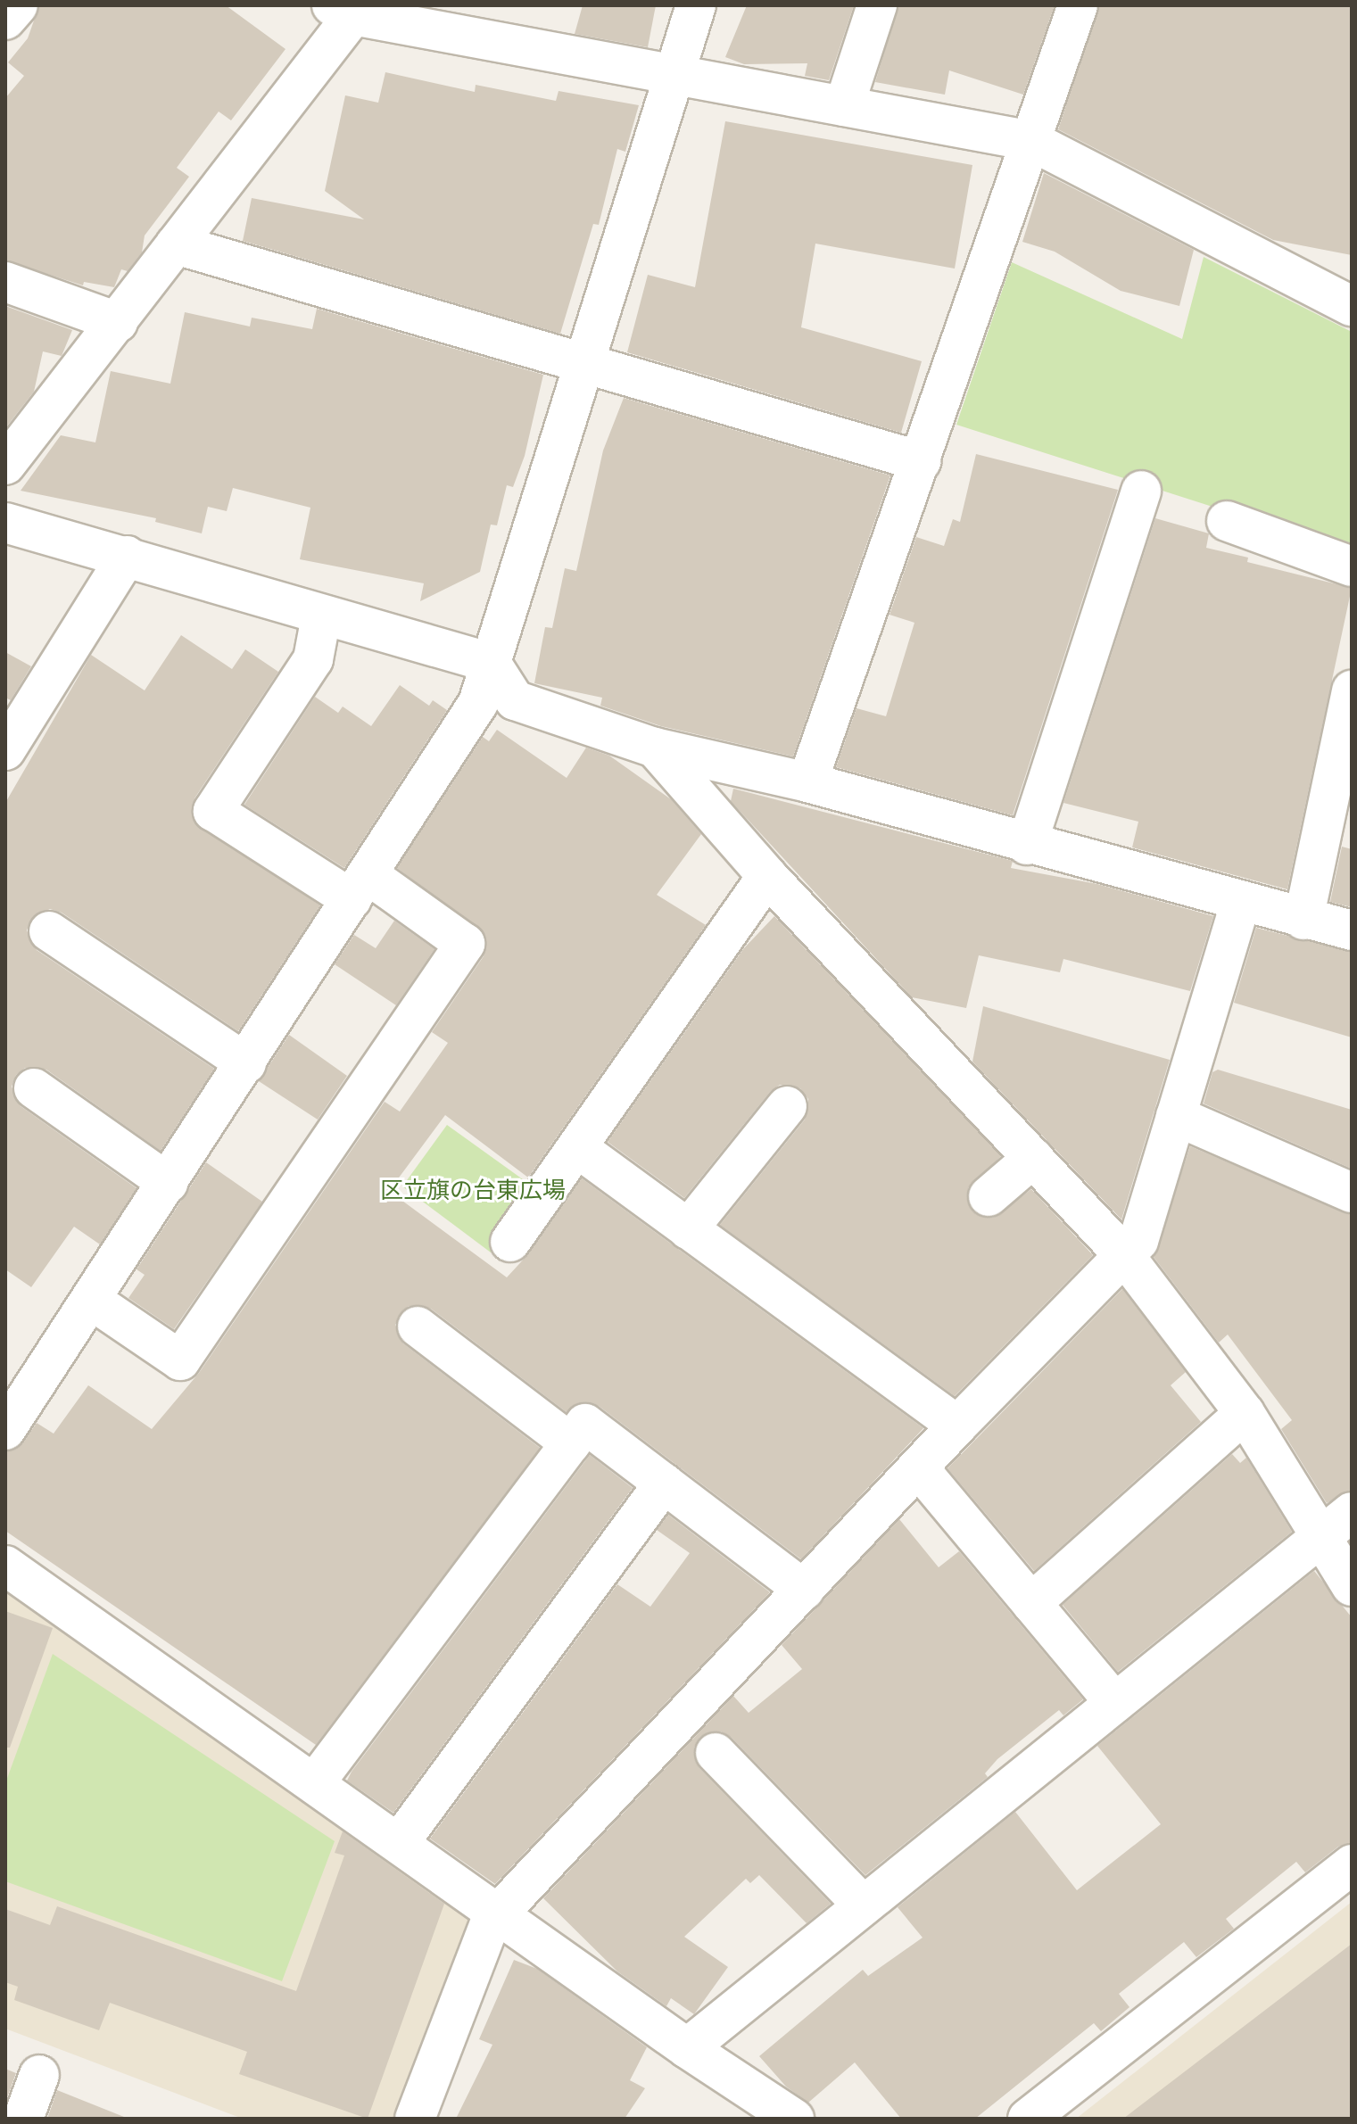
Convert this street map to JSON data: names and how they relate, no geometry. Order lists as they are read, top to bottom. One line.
{"parks":["区立旗の台東広場"]}
